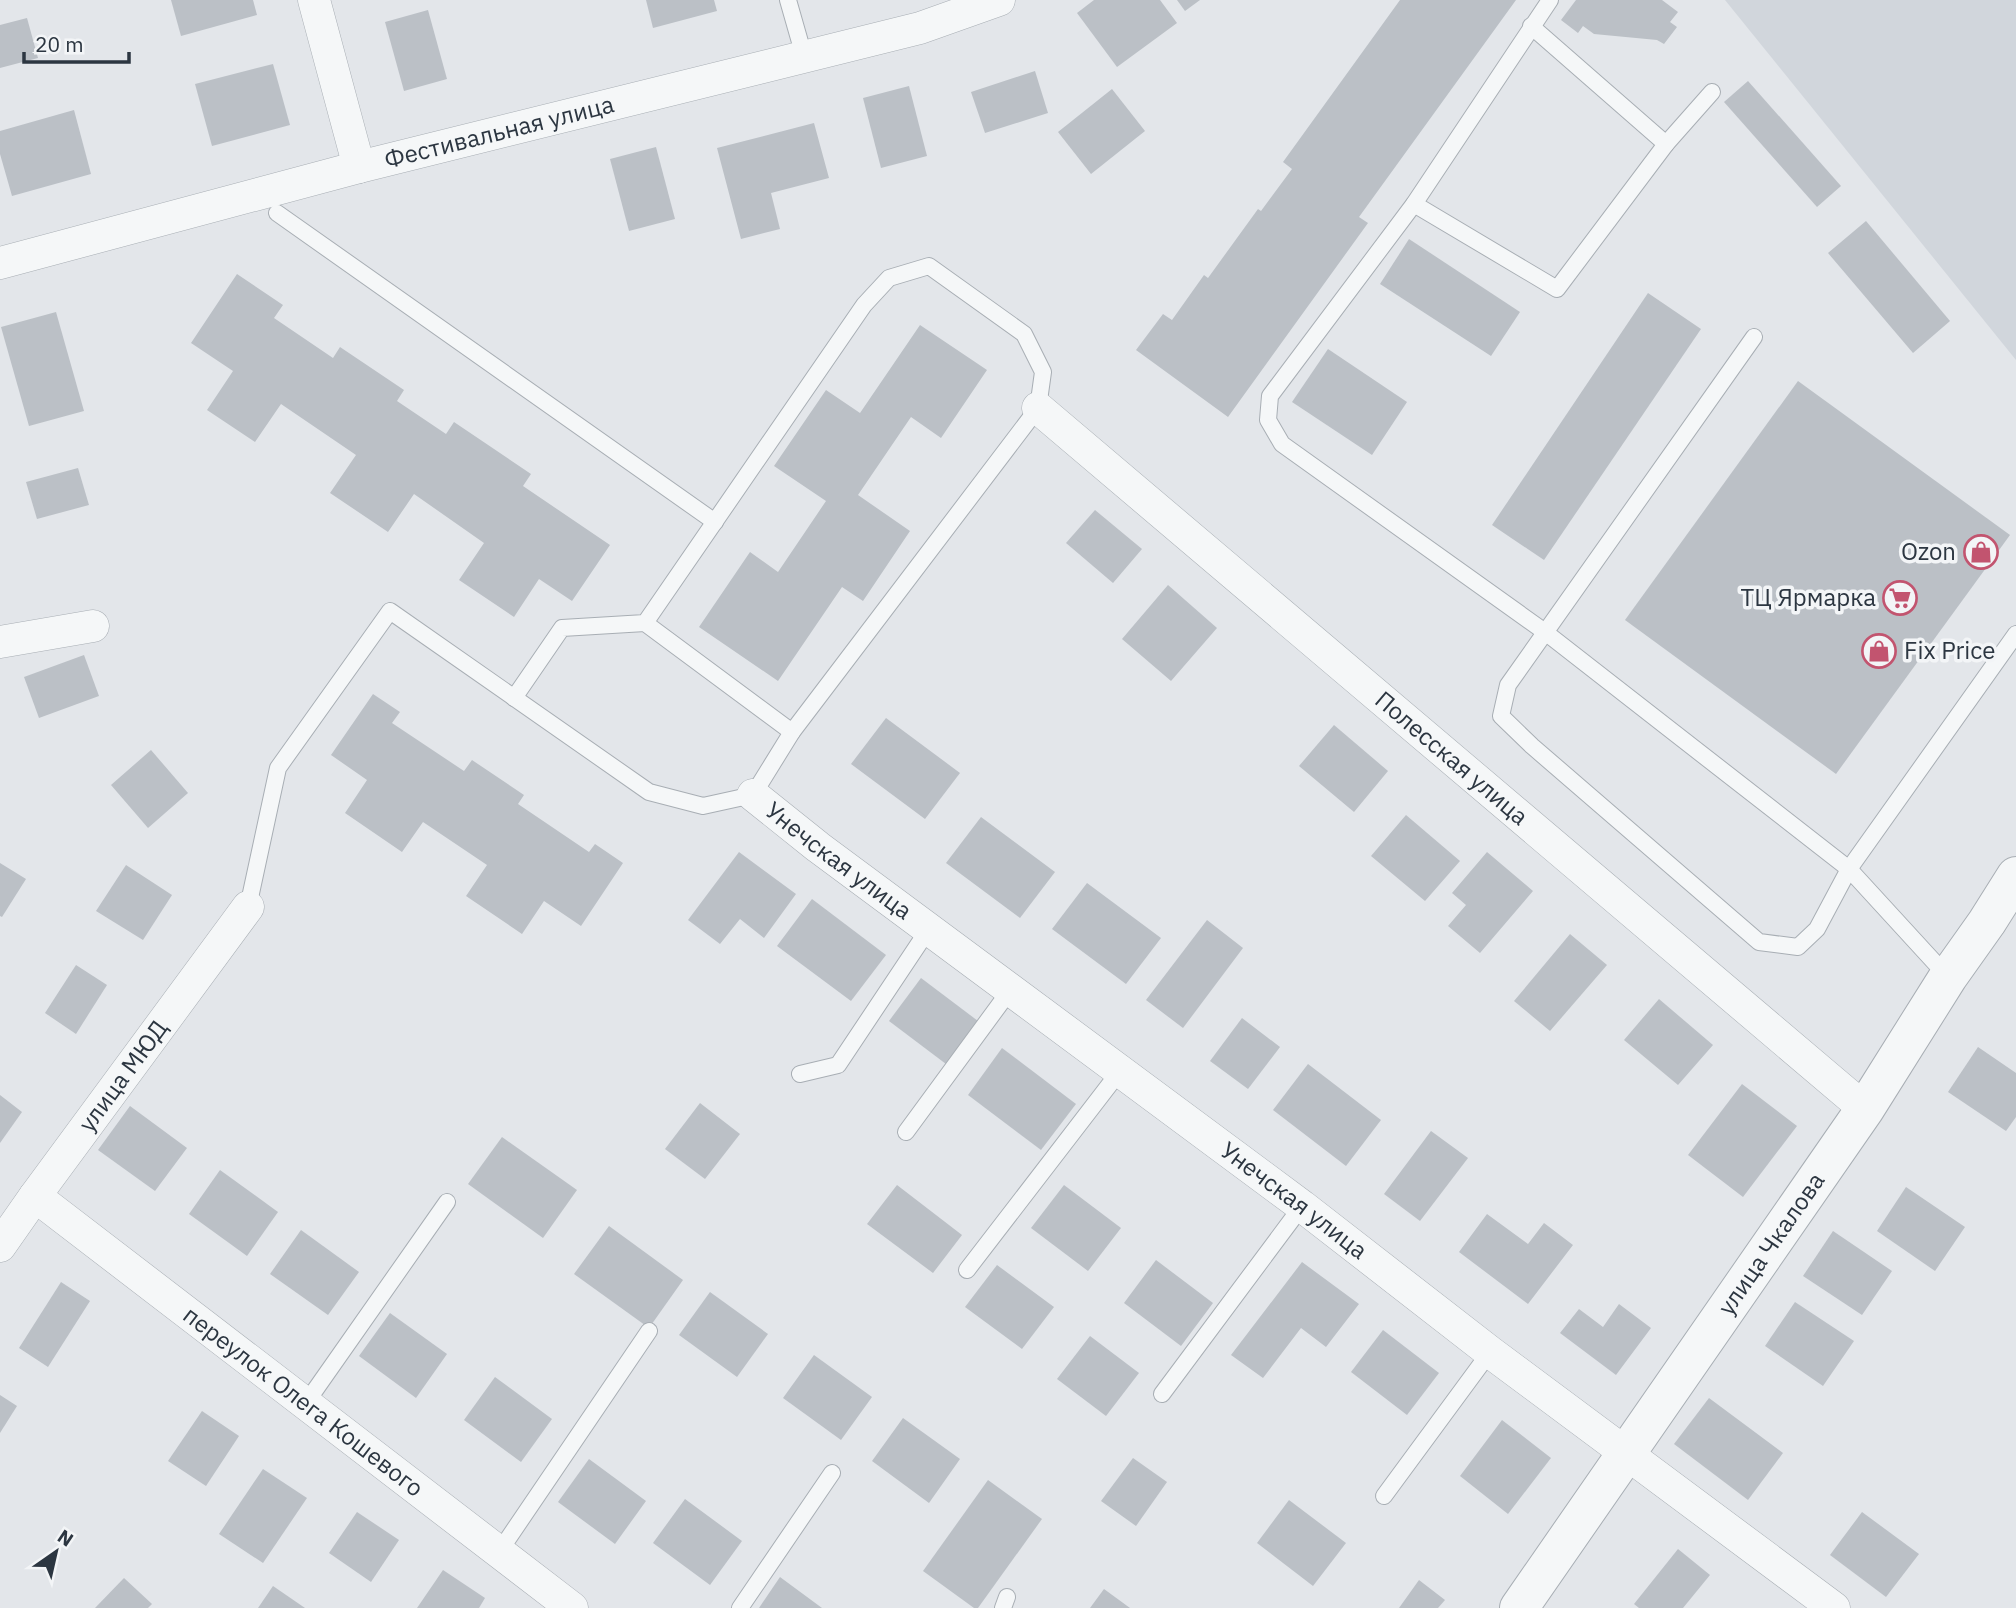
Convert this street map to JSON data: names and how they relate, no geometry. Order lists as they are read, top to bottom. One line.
{"streets":{"street":["Фестивальная улица","Полесская улица","Унечская улица","улица МЮД","улица Чкалова","переулок Олега Кошевого"]},"crossings":[["Полесская улица","улица Чкалова"],["Унечская улица","улица Чкалова"],["улица МЮД","переулок Олега Кошевого"]],"places":{"shop":["Ozon","Fix Price"],"supermarket":["ТЦ Ярмарка"]},"scale_bar":"20 m","north":"top right"}
